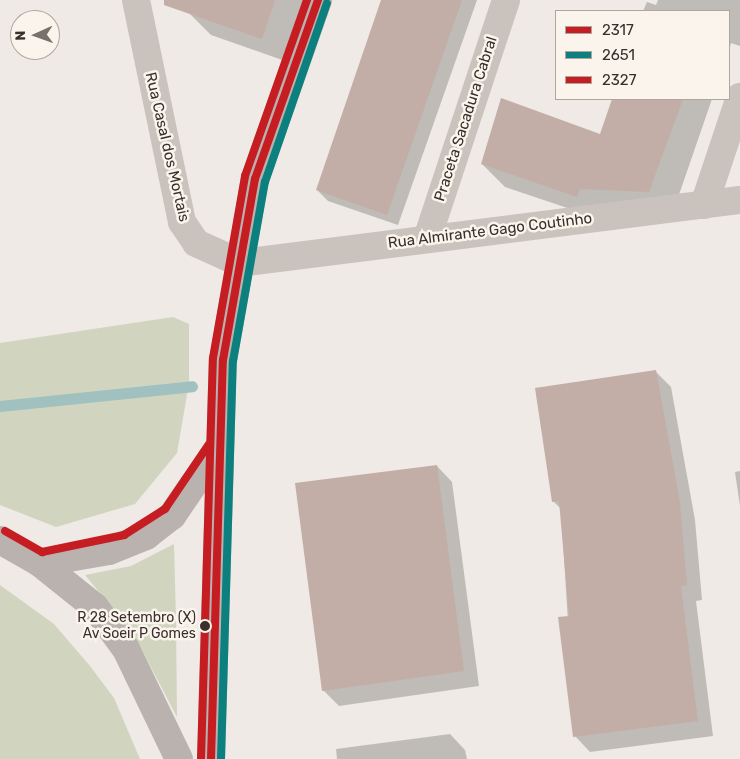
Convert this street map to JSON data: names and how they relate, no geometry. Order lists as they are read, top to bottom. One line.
{"streets":{"street":["Praceta Sacadura Cabral","Rua Casal dos Mortais","Rua Almirante Gago Coutinho"]},"crossings":[["Praceta Sacadura Cabral","Rua Almirante Gago Coutinho"],["Rua Casal dos Mortais","Rua Almirante Gago Coutinho"]],"places":["R 28 Setembro (X) Av Soeir P Gomes"],"lines":["transit line 2317","transit line 2327","transit line 2651"],"legend":["2317","2651","2327"],"north":"left"}
